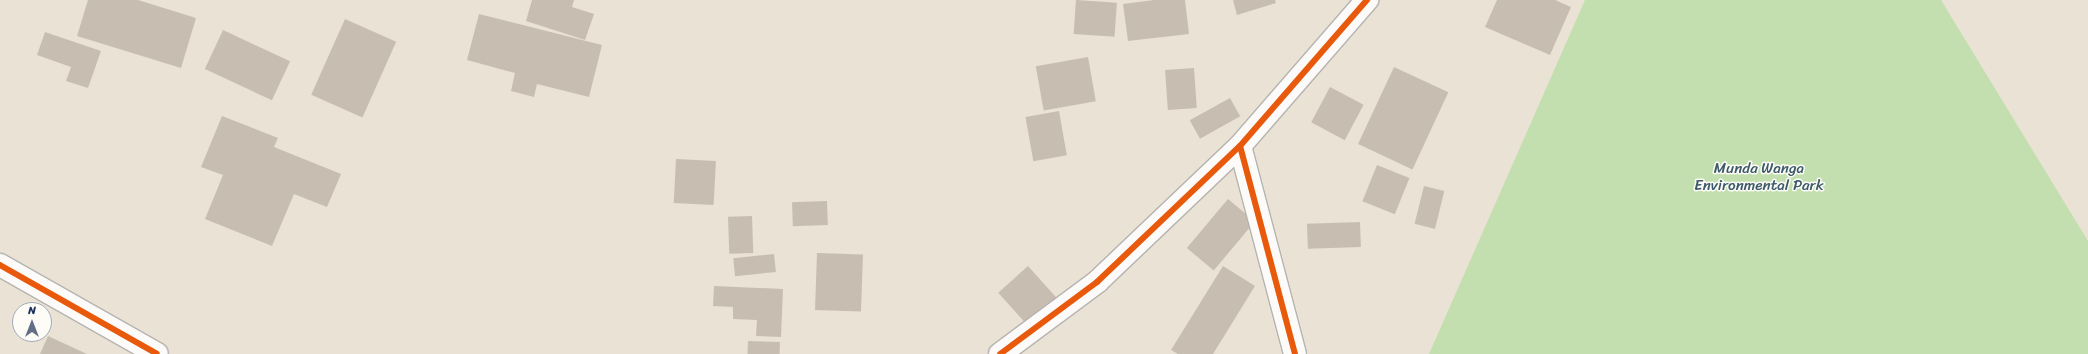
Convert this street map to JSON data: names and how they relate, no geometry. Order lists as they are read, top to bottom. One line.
{"parks":["Munda Wanga Environmental Park"],"north":"top"}
